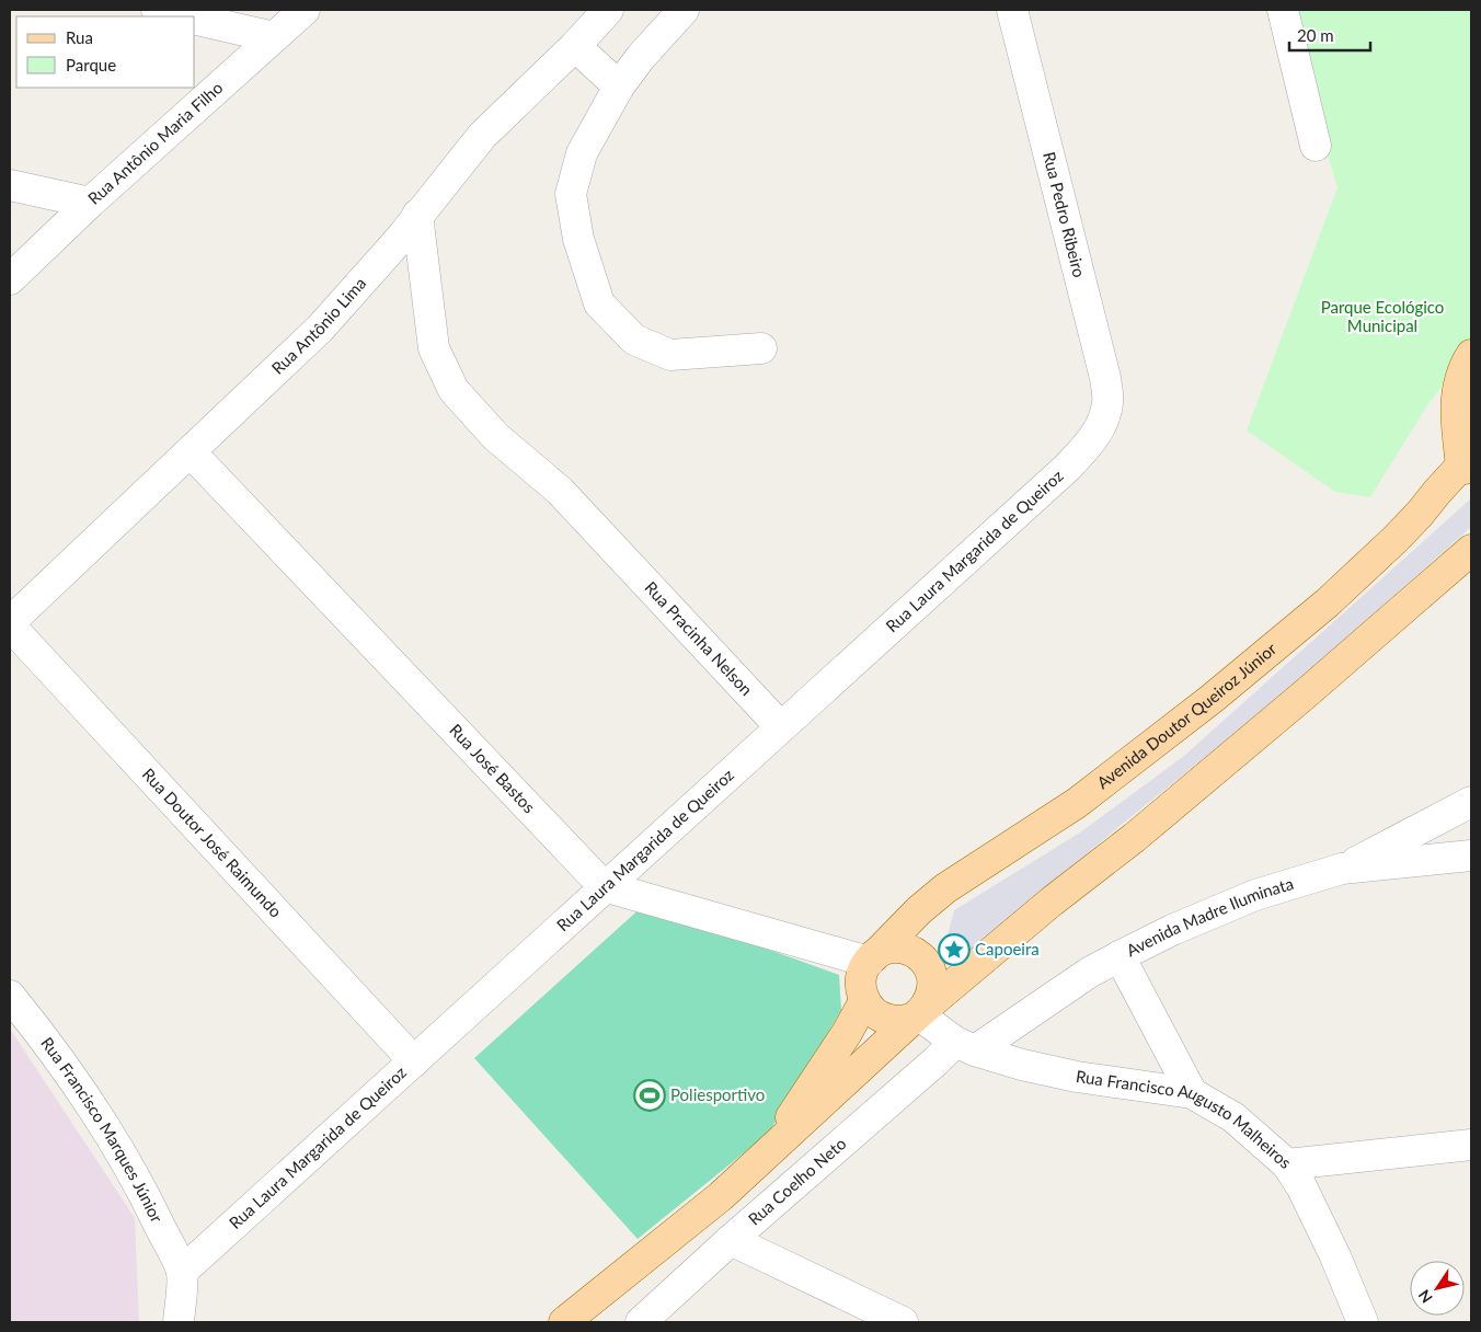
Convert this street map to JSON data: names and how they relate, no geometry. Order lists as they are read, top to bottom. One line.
{"streets":{"main road":["Avenida Doutor Queiroz Júnior"],"street":["Rua Antônio Maria Filho","Rua Pedro Ribeiro","Rua Antônio Lima","Rua Laura Margarida de Queiroz","Rua Pracinha Nelson","Rua José Bastos","Rua Doutor José Raimundo","Avenida Madre Iluminata","Rua Francisco Augusto Malheiros","Rua Francisco Marques Júnior","Rua Coelho Neto"]},"crossings":[["Rua Pedro Ribeiro","Rua Laura Margarida de Queiroz"],["Rua Antônio Lima","Rua Pracinha Nelson"],["Rua Antônio Lima","Rua José Bastos"],["Rua Antônio Lima","Rua Doutor José Raimundo"],["Rua Laura Margarida de Queiroz","Rua Pracinha Nelson"],["Rua Laura Margarida de Queiroz","Rua José Bastos"],["Rua Laura Margarida de Queiroz","Rua Doutor José Raimundo"],["Rua Laura Margarida de Queiroz","Rua Francisco Marques Júnior"],["Avenida Doutor Queiroz Júnior","Rua Francisco Augusto Malheiros"],["Avenida Madre Iluminata","Rua Francisco Augusto Malheiros"],["Avenida Madre Iluminata","Rua Coelho Neto"],["Rua Francisco Augusto Malheiros","Rua Coelho Neto"]],"parks":["Parque Ecológico Municipal"],"places":{"place":["Capoeira"],"sports":["Poliesportivo"]},"legend":["Rua","Parque"],"scale_bar":"20 m","north":"bottom left"}
